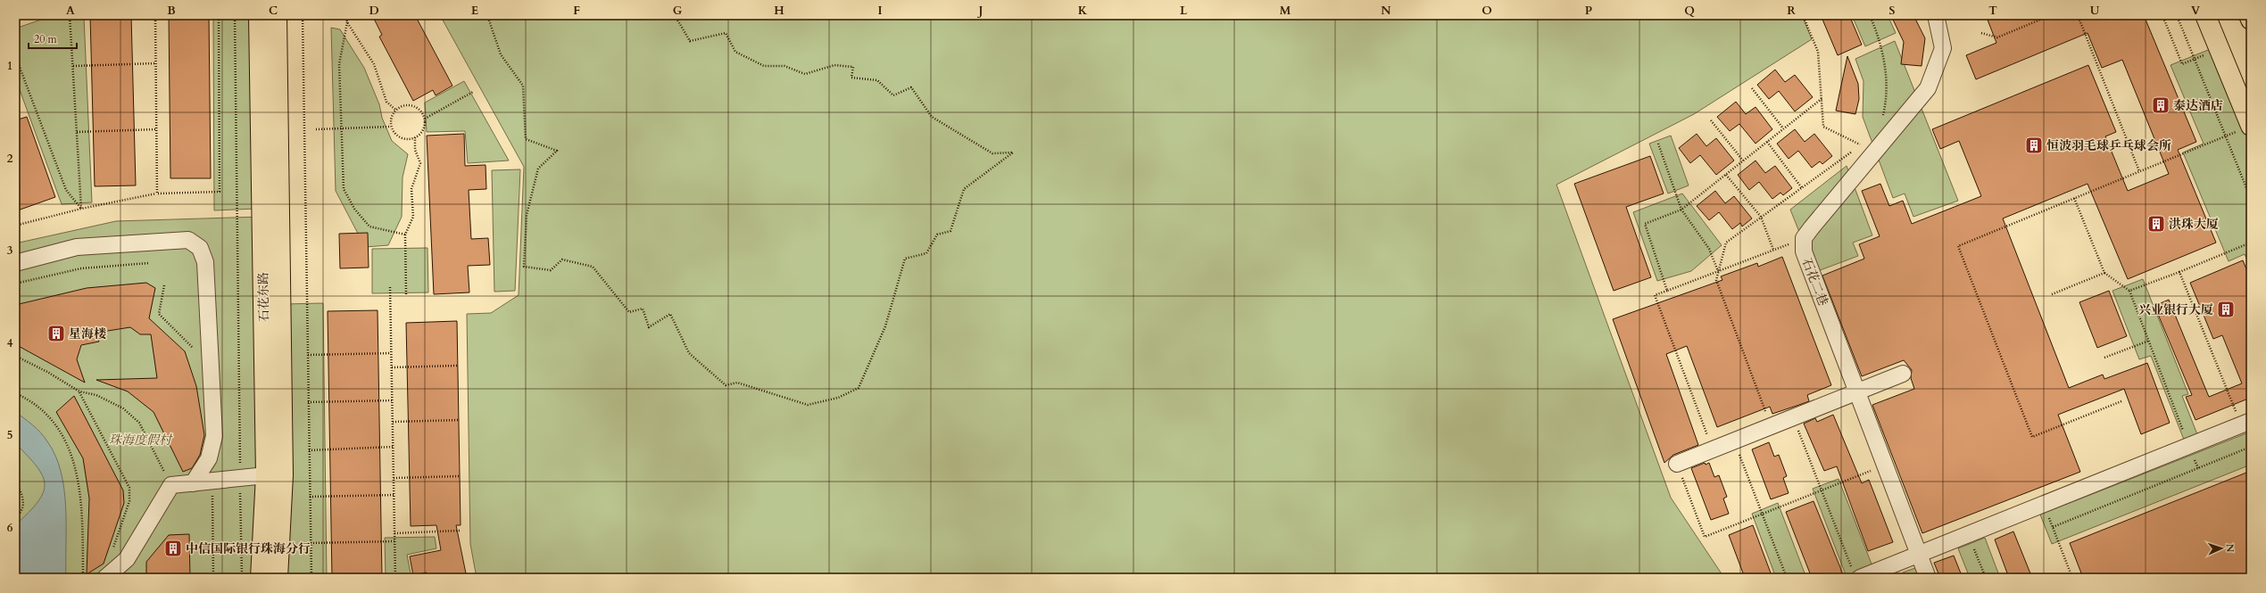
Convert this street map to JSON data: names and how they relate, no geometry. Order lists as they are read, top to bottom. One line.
{"streets":{"main road":["石花东路"],"street":["石花二巷"]},"parks":["珠海度假村"],"places":{"building":["泰达酒店","恒波羽毛球乒乓球会所","洪珠大厦","兴业银行大厦","星海楼","中信国际银行珠海分行"]},"scale_bar":"20 m","north":"right","grid":{"columns":["A","B","C","D","E","F","G","H","I","J","K","L","M","N","O","P","Q","R","S","T","U","V"],"rows":["1","2","3","4","5","6"]}}
